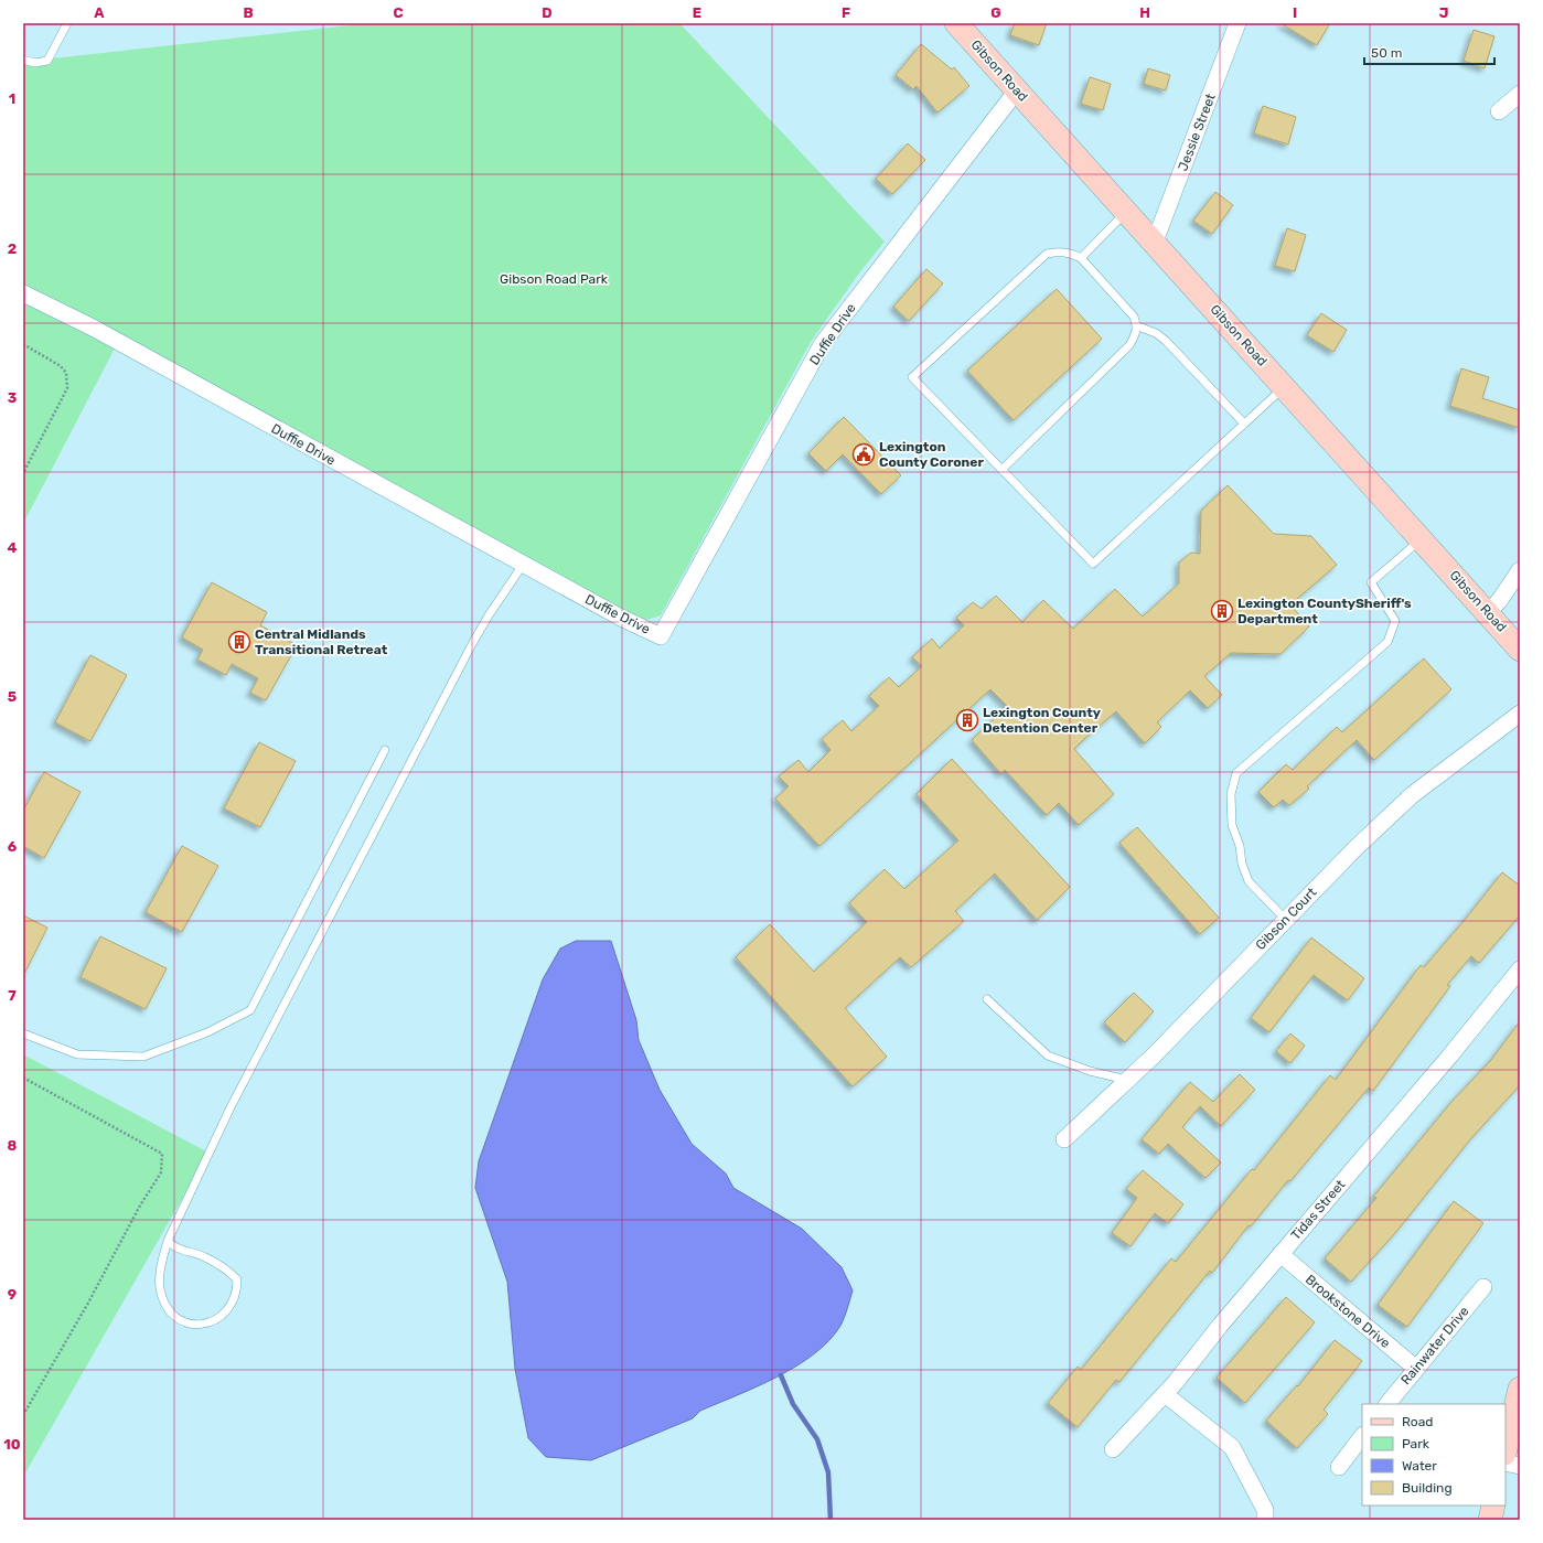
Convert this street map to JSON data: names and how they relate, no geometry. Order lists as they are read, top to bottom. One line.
{"streets":{"street":["Gibson Road","Jessie Street","Duffie Drive","Gibson Court","Tidas Street","Brookstone Drive","Rainwater Drive"]},"crossings":[["Gibson Road","Jessie Street"],["Gibson Road","Duffie Drive"],["Tidas Street","Brookstone Drive"],["Brookstone Drive","Rainwater Drive"]],"parks":["Gibson Road Park"],"places":{"public building":["Lexington County Coroner"],"building":["Lexington CountySheriff's Department","Central Midlands Transitional Retreat","Lexington County Detention Center"]},"legend":["Road","Park","Water","Building"],"scale_bar":"50 m","grid":{"columns":["A","B","C","D","E","F","G","H","I","J"],"rows":["1","2","3","4","5","6","7","8","9","10"]}}
